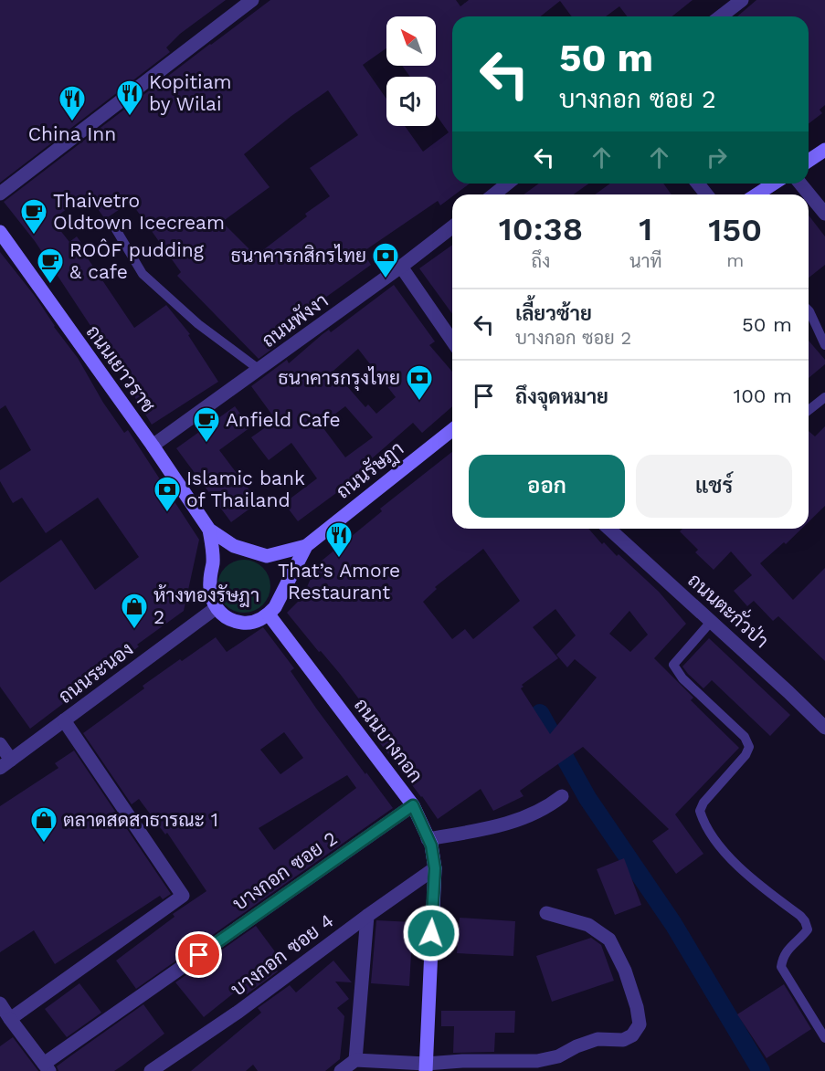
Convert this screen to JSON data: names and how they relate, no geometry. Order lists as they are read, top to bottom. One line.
{"streets":{"main road":["ถนนเยาวราช","ถนนรัษฎา","ถนนบางกอก"],"street":["ถนนพังงา","ถนนตะกั่วป่า","ถนนระนอง","บางกอก ซอย 2","บางกอก ซอย 4"]},"crossings":[["ถนนพังงา","ถนนเยาวราช"],["ถนนบางกอก","บางกอก ซอย 2"],["ถนนบางกอก","บางกอก ซอย 4"]],"places":{"restaurant":["Kopitiam by Wilai","China Inn","That’s Amore Restaurant"],"cafe":["Thaivetro Oldtown Icecream","ROÔF pudding & cafe","Anfield Cafe"],"bank":["ธนาคารกสิกรไทย","ธนาคารกรุงไทย","Islamic bank of Thailand"],"shop":["ห้างทองรัษฎา 2","ตลาดสดสาธารณะ 1"]},"north":"top left","page":{"turn":["50 m","บางกอก ซอย 2"],"eta":["10:38","ถึง","1","นาที","150","m"],"list":[{"name":"เลี้ยวซ้าย","note":"บางกอก ซอย 2","value":"50 m"},{"name":"ถึงจุดหมาย","value":"100 m"}],"buttons":["ออก","แชร์"]}}
